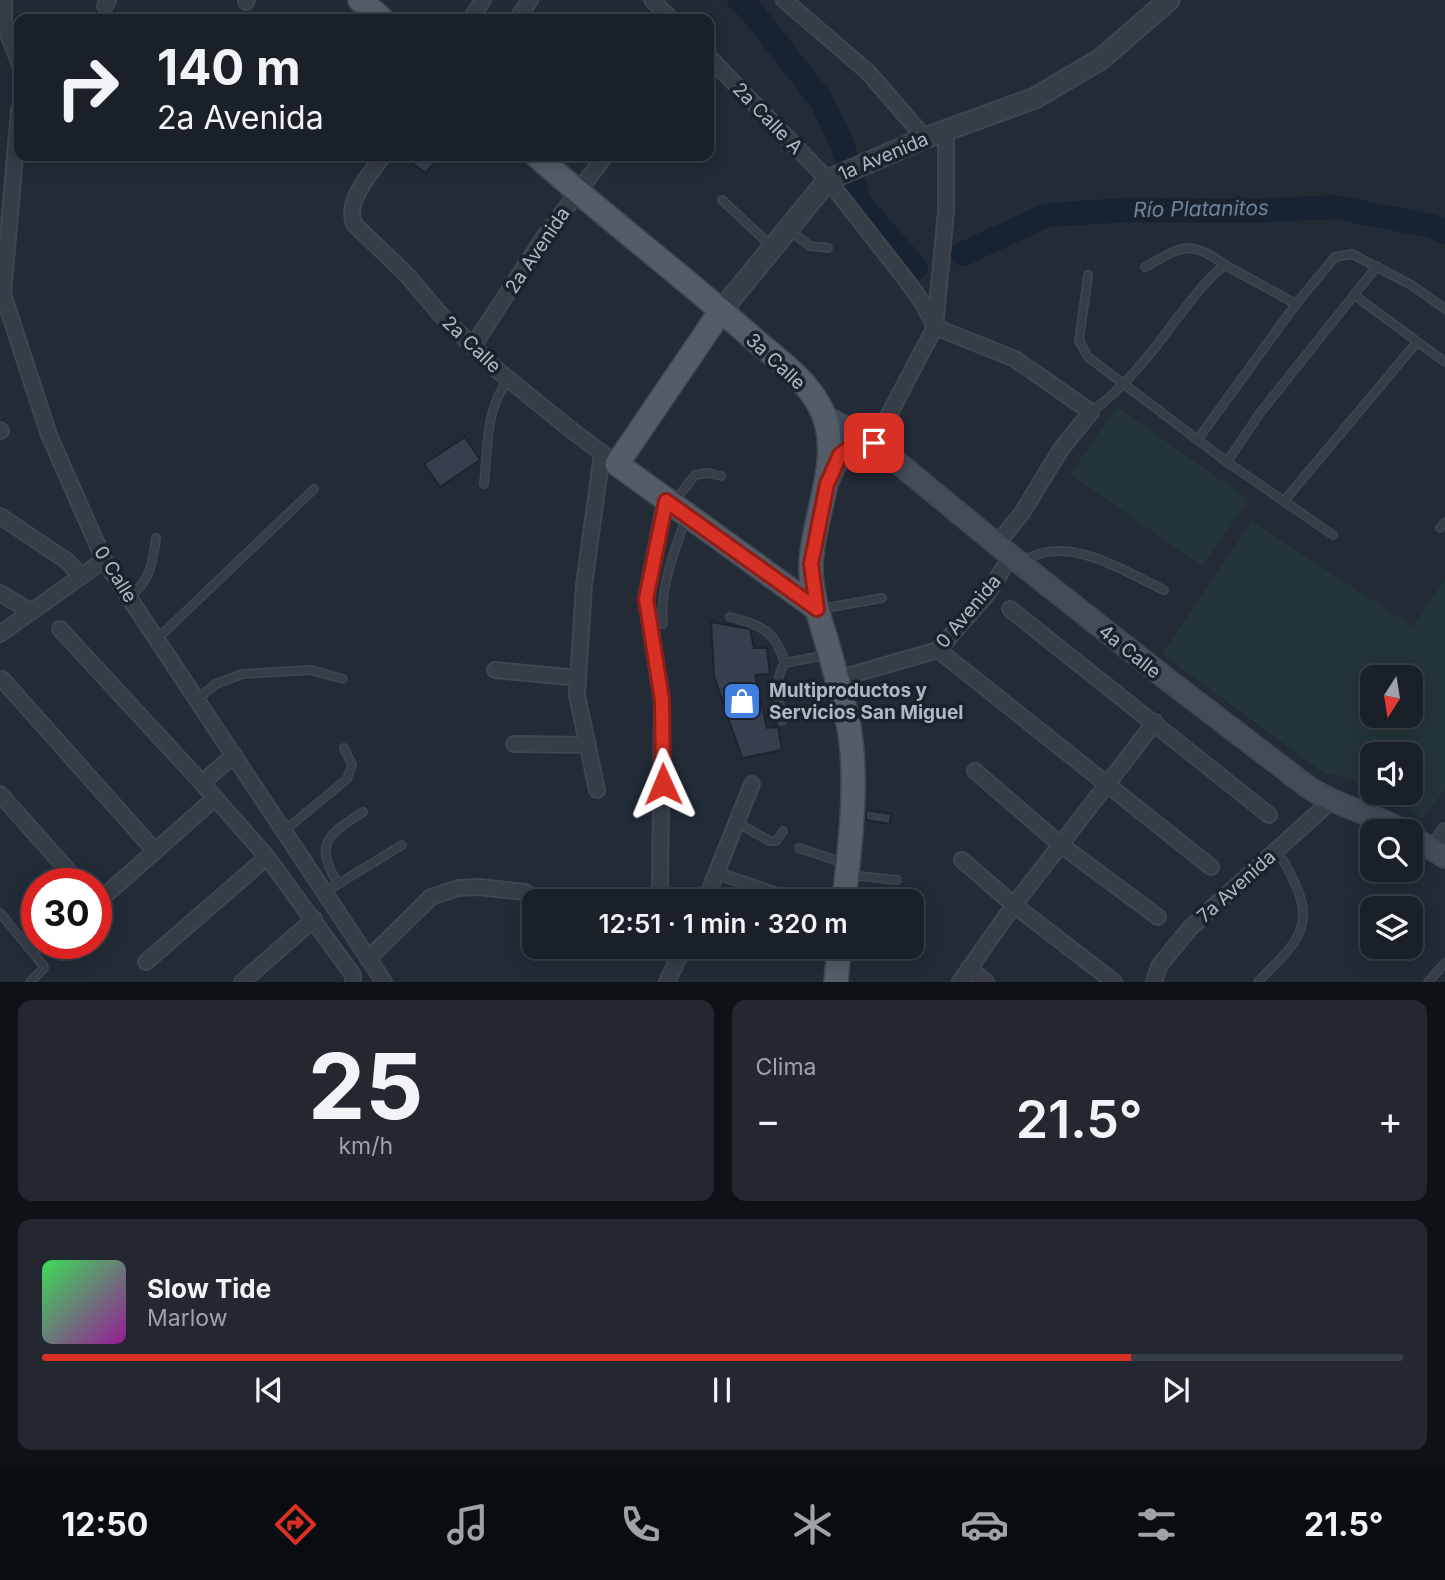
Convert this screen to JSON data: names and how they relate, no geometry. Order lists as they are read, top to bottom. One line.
{"streets":{"main road":["1a Avenida","3a Calle","4a Calle"],"street":["2a Calle A","2a Avenida","2a Calle","0 Calle","0 Avenida","7a Avenida"]},"crossings":[["2a Calle A","1a Avenida"],["1a Avenida","2a Calle"],["1a Avenida","3a Calle"],["2a Avenida","2a Calle"],["2a Avenida","3a Calle"],["3a Calle","4a Calle"],["0 Avenida","4a Calle"],["4a Calle","7a Avenida"]],"water":["Río Platanitos"],"places":{"shop":["Multiproductos y Servicios San Miguel"]},"north":"bottom","page":{"turn":["140 m","2a Avenida"],"limit":"30","trip":"12:51 · 1 min · 320 m","tile":[["25","km/h"],"Clima"],"heat":["−","21.5°","+"],"song":["Slow Tide","Marlow"],"tabs":["12:50","21.5°"]}}
